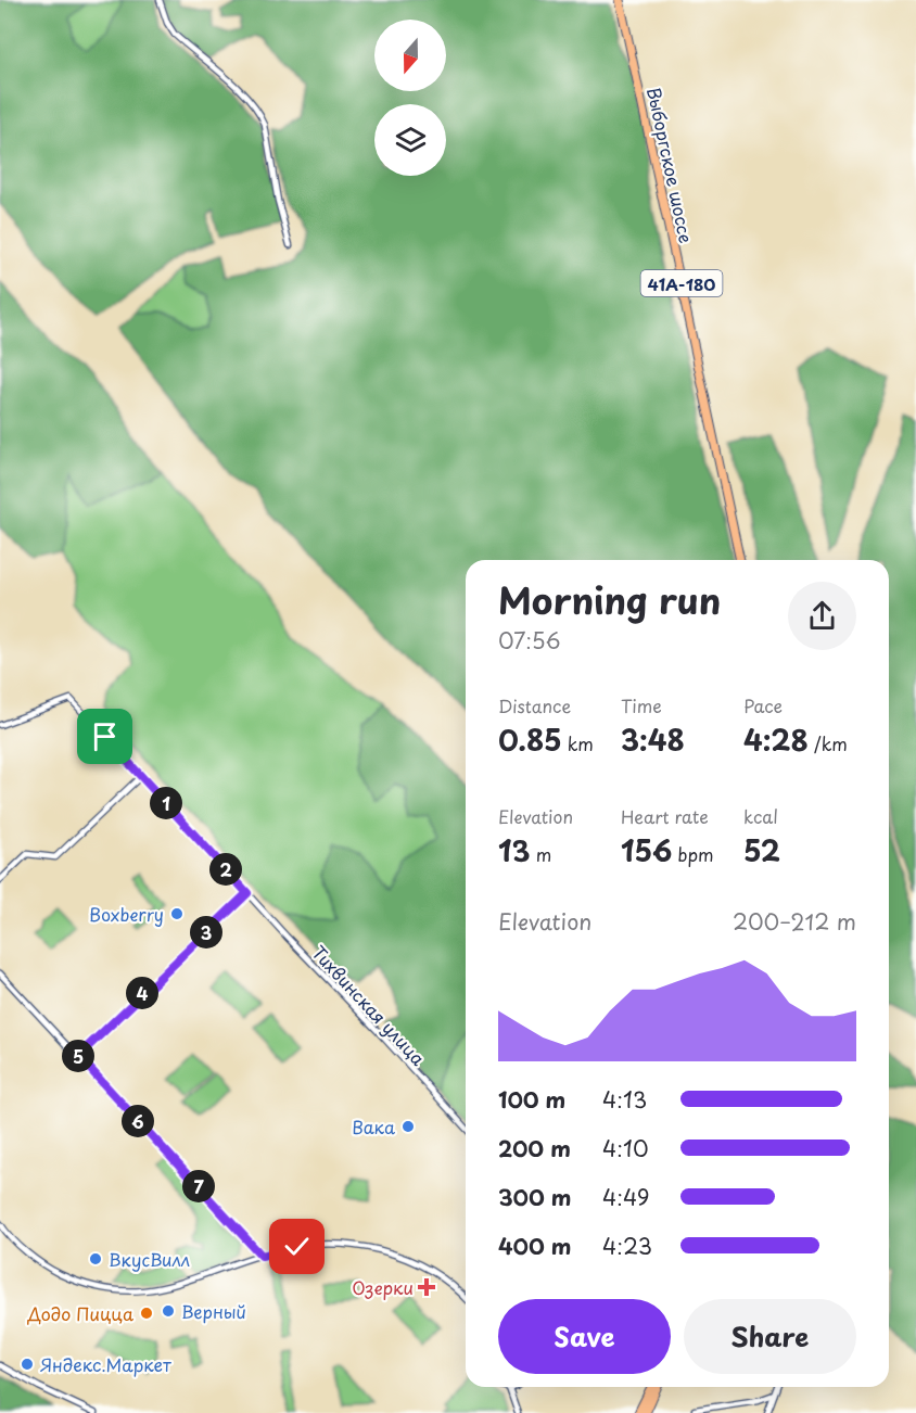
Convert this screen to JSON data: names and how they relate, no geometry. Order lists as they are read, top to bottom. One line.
{"streets":{"main road":["Выборгское шоссе","41А-180"],"street":["Тихвинская улица"]},"places":{"other":["Boxberry","Вака","ВкусВилл","Верный","Додо Пицца","Яндекс.Маркет"],"health":["Озерки"]},"north":"bottom","page":{"heading":["Morning run","07:56"],"stats":[["Distance","0.85 km"],["Time","3:48"],["Pace","4:28 /km"],["Elevation","13 m"],["Heart rate","156 bpm"],["kcal","52"]],"pins":["1","2","3","4","5","6","7"],"chart":["Elevation","200–212 m"],"list":[{"name":"100 m","note":"4:13"},{"name":"200 m","note":"4:10"},{"name":"300 m","note":"4:49"},{"name":"400 m","note":"4:23"}],"buttons":["Save","Share"]}}
